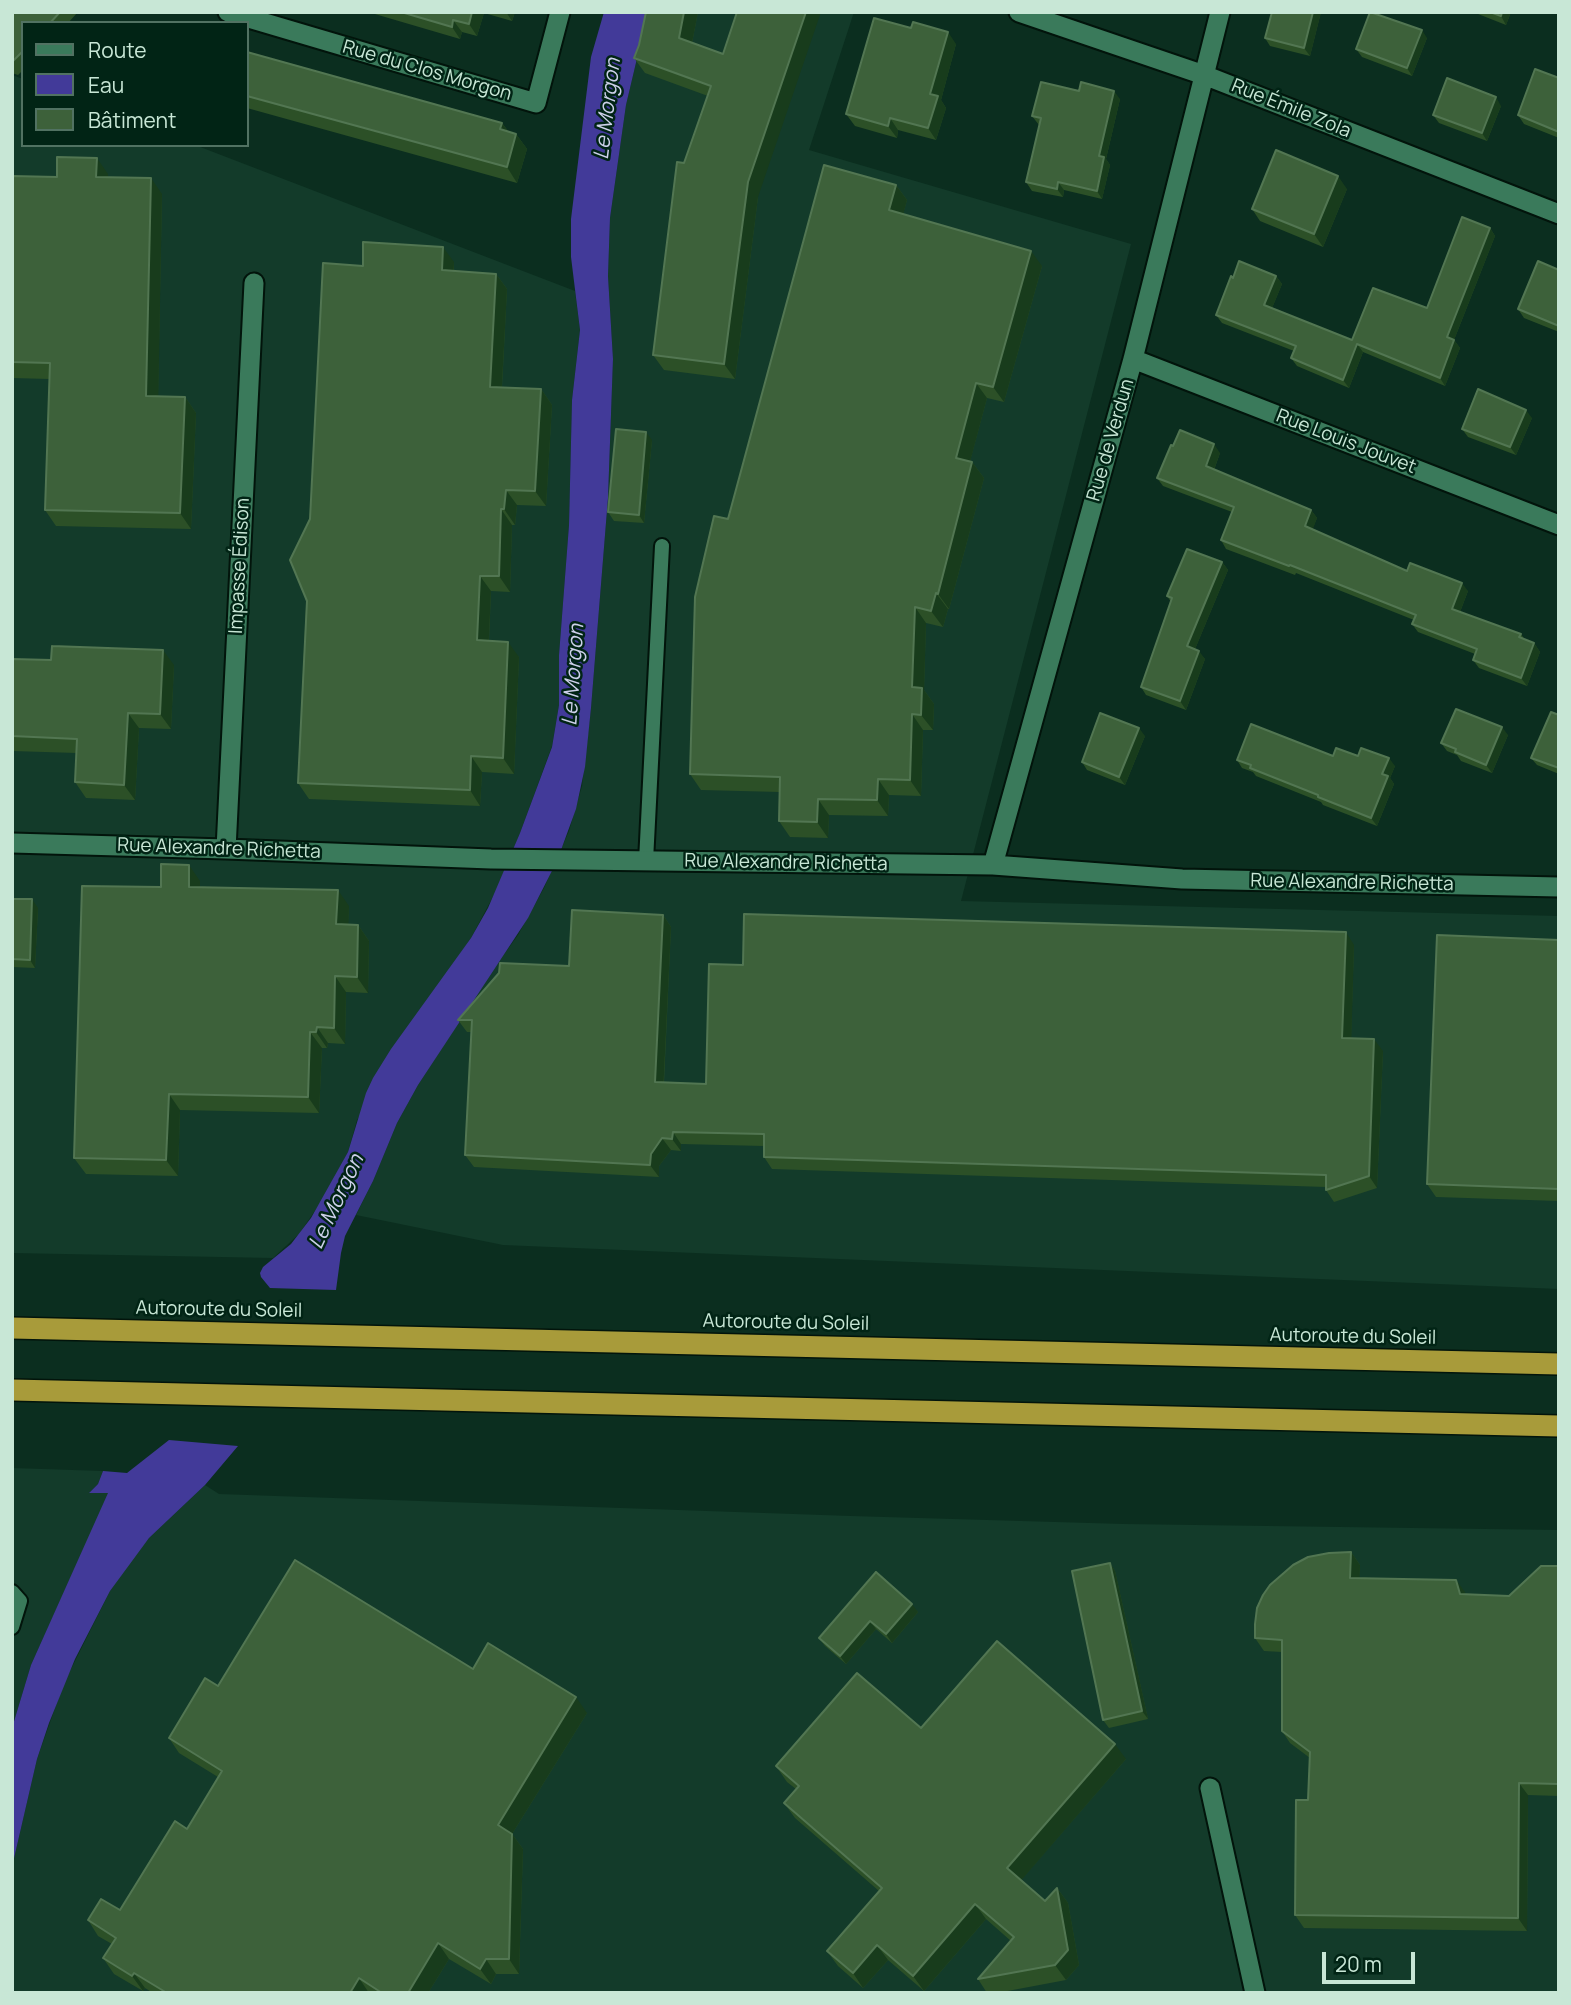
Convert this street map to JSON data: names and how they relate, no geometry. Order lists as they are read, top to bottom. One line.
{"streets":{"highway":["Autoroute du Soleil"],"street":["Rue du Clos Morgon","Rue Émile Zola","Rue de Verdun","Rue Louis Jouvet","Impasse Édison","Rue Alexandre Richetta"]},"crossings":[["Rue Émile Zola","Rue de Verdun"],["Rue de Verdun","Rue Louis Jouvet"],["Rue de Verdun","Rue Alexandre Richetta"],["Impasse Édison","Rue Alexandre Richetta"]],"water":["Le Morgon"],"legend":["Route","Eau","Bâtiment"],"scale_bar":"20 m"}
